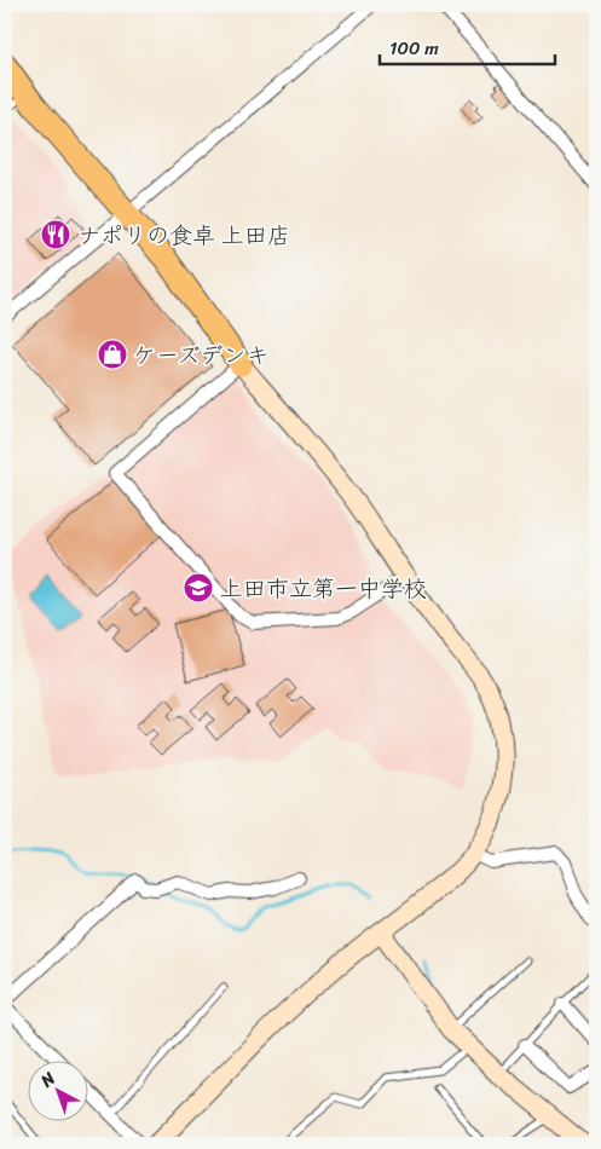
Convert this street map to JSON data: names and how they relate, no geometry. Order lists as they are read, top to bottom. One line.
{"places":{"restaurant":["ナポリの食卓 上田店"],"shop":["ケーズデンキ"],"school or university":["上田市立第一中学校"]},"scale_bar":"100 m","north":"top left"}
